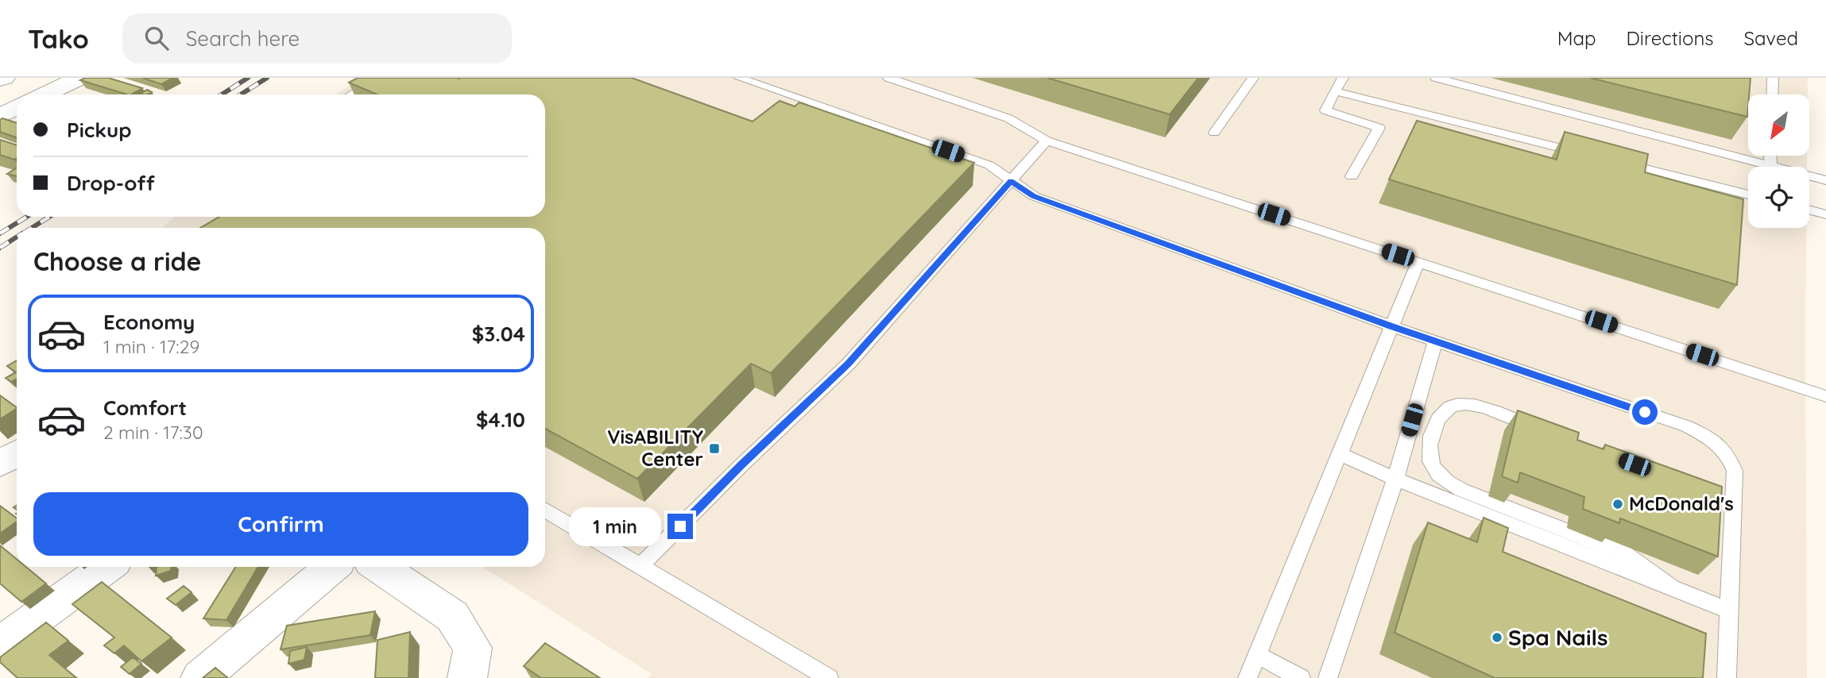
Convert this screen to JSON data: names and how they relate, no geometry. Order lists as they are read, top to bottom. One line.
{"places":{"transit":["VisABILITY Center"],"other":["McDonald's","Spa Nails"]},"north":"bottom left","page":{"header":"Tako","search":"Search here","nav":["Map","Directions","Saved"],"banner":["Pickup","Drop-off"],"heading":"Choose a ride","list":[{"name":"Economy","note":"1 min · 17:29","value":"$3.04"},{"name":"Comfort","note":"2 min · 17:30","value":"$4.10"}],"buttons":"Confirm","bubble":"1 min"}}
